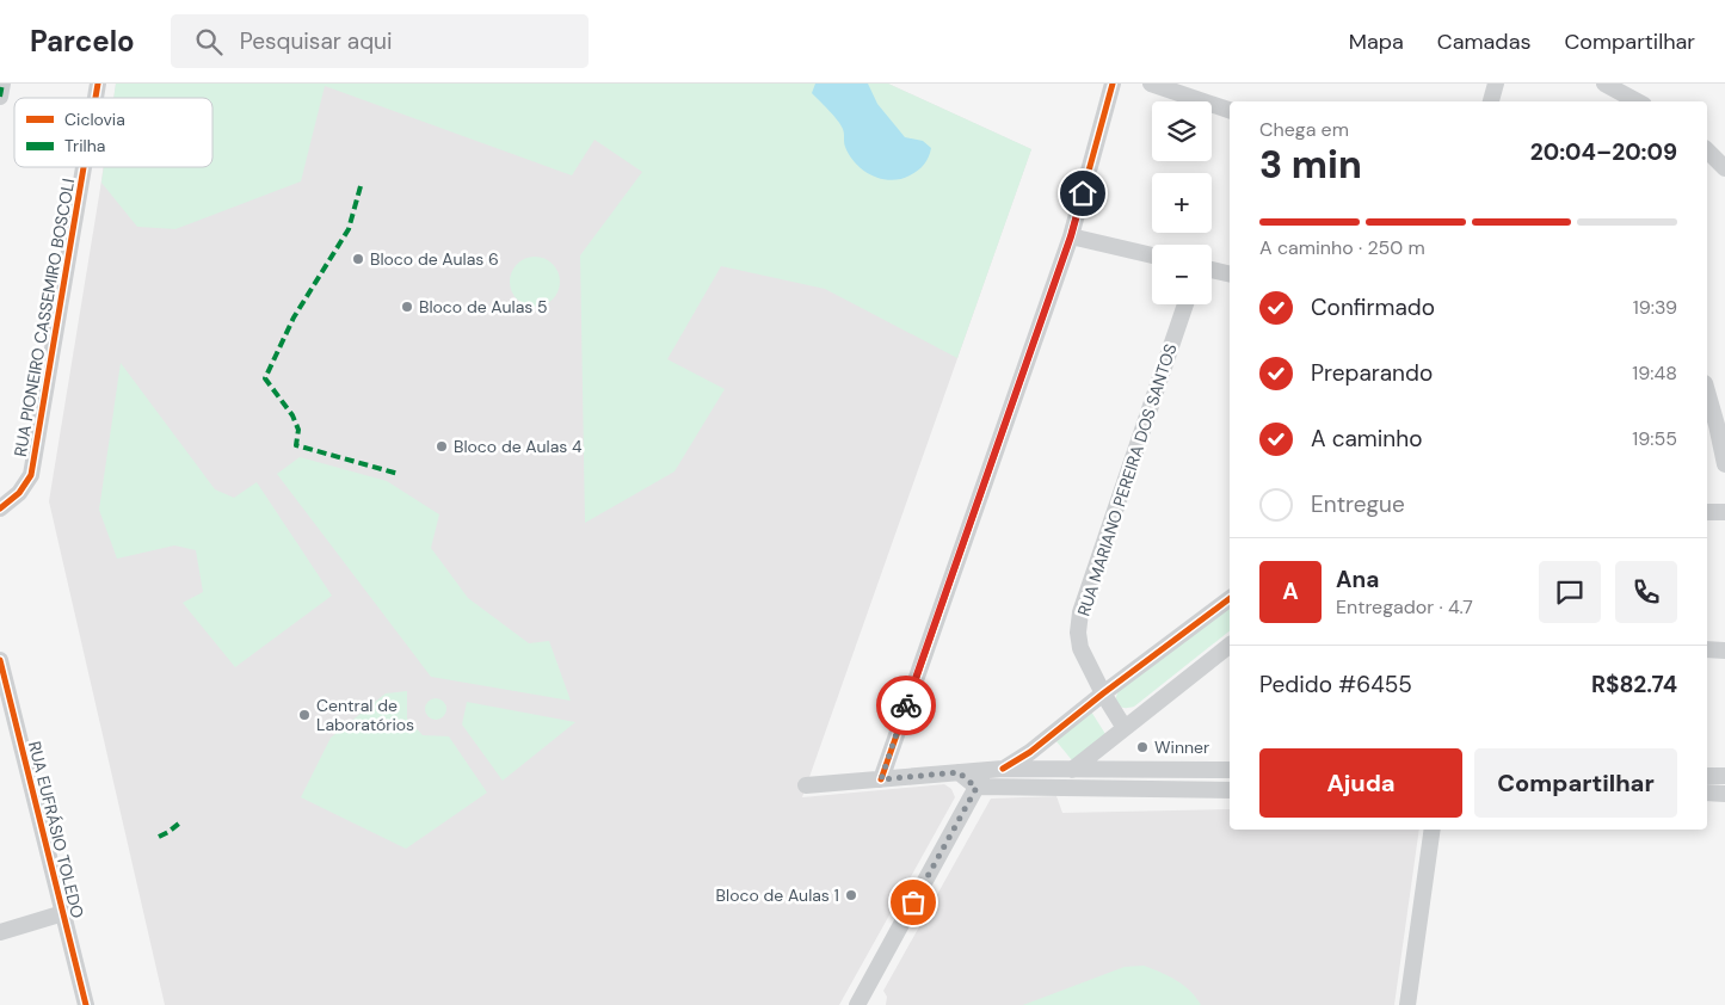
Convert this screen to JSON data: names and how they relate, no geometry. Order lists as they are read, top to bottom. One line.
{"streets":{"street":["RUA PIONEIRO CASSEMIRO BOSCOLI","RUA MARIANO PEREIRA DOS SANTOS","RUA EUFRÁSIO TOLEDO"]},"places":["Bloco de Aulas 6","Bloco de Aulas 5","Bloco de Aulas 4","Central de Laboratórios","Winner","Bloco de Aulas 1"],"legend":["Ciclovia","Trilha"],"page":{"header":"Parcelo","search":"Pesquisar aqui","nav":["Mapa","Camadas","Compartilhar"],"map_buttons":["+","−"],"heading":["3 min","Chega em","20:04–20:09"],"panel":["Ana","Entregador · 4.7","Pedido #6455","R$82.74"],"bar":"A caminho · 250 m","list":[["Confirmado","19:39"],["Preparando","19:48"],["A caminho","19:55"],"Entregue"],"round":"A","buttons":["Ajuda","Compartilhar"]}}
